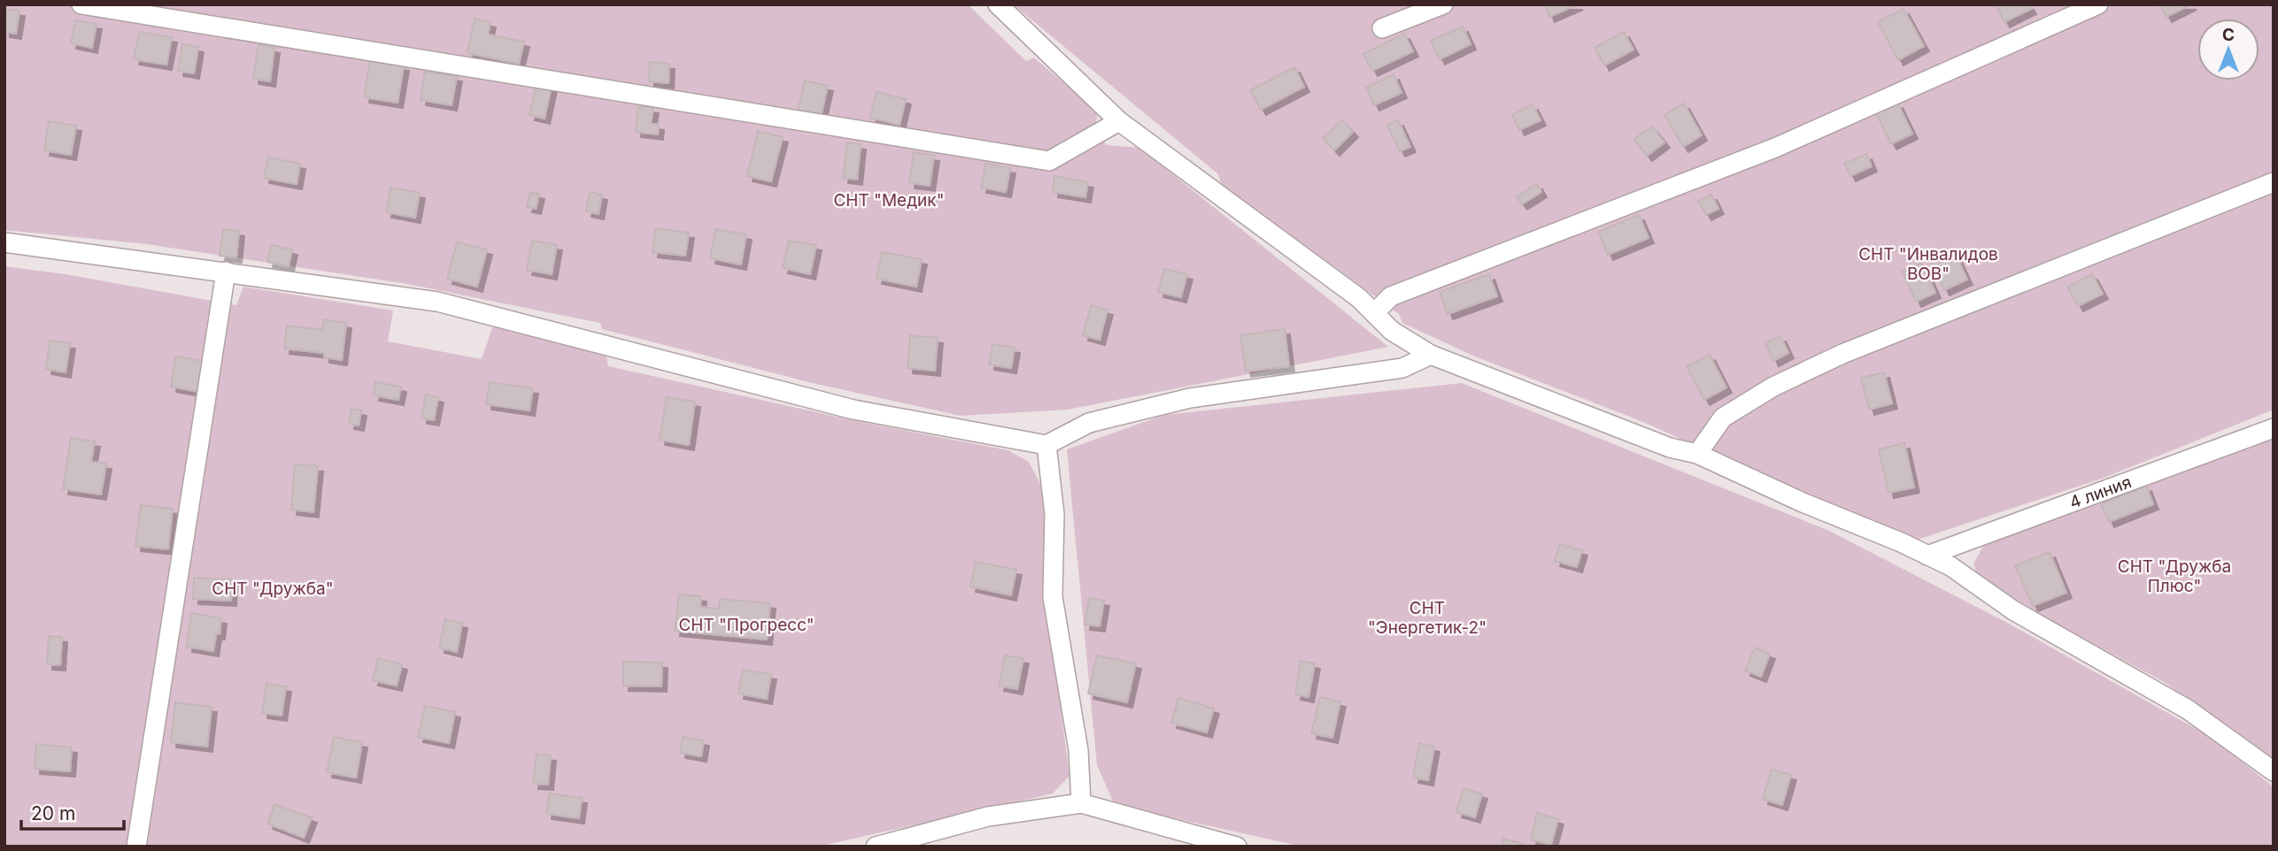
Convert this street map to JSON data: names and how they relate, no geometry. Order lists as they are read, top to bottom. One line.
{"streets":{"lane":["4 линия"]},"parks":["СНТ \"Медик\"","СНТ \"Инвалидов ВОВ\"","СНТ \"Дружба Плюс\"","СНТ \"Дружба\"","СНТ \"Энергетик-2\"","СНТ \"Прогресс\""],"scale_bar":"20 m","north":"top"}
